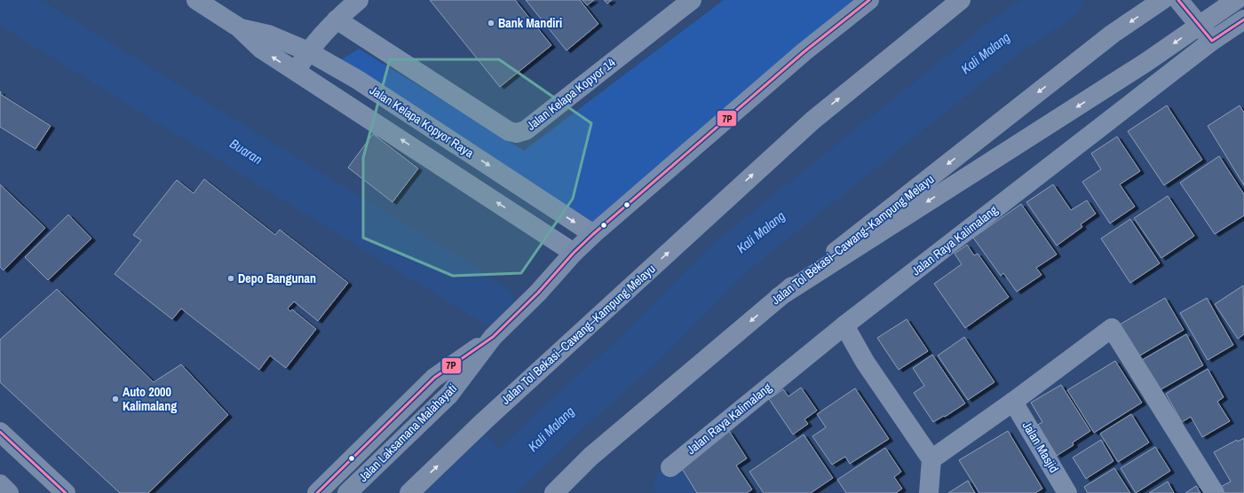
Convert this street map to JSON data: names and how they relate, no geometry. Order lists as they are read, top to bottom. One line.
{"streets":{"highway":["Jalan Tol Bekasi–Cawang–Kampung Melayu"],"main road":["Jalan Raya Kalimalang","Jalan Laksamana Malahayati"],"street":["Jalan Kelapa Kopyor 14","Jalan Kelapa Kopyor Raya","Jalan Masjid"]},"crossings":[["Jalan Kelapa Kopyor Raya","Jalan Laksamana Malahayati"]],"water":["Kali Malang","Buaran"],"places":["Bank Mandiri","Depo Bangunan","Auto 2000 Kalimalang"],"lines":["transit line 7P"]}
